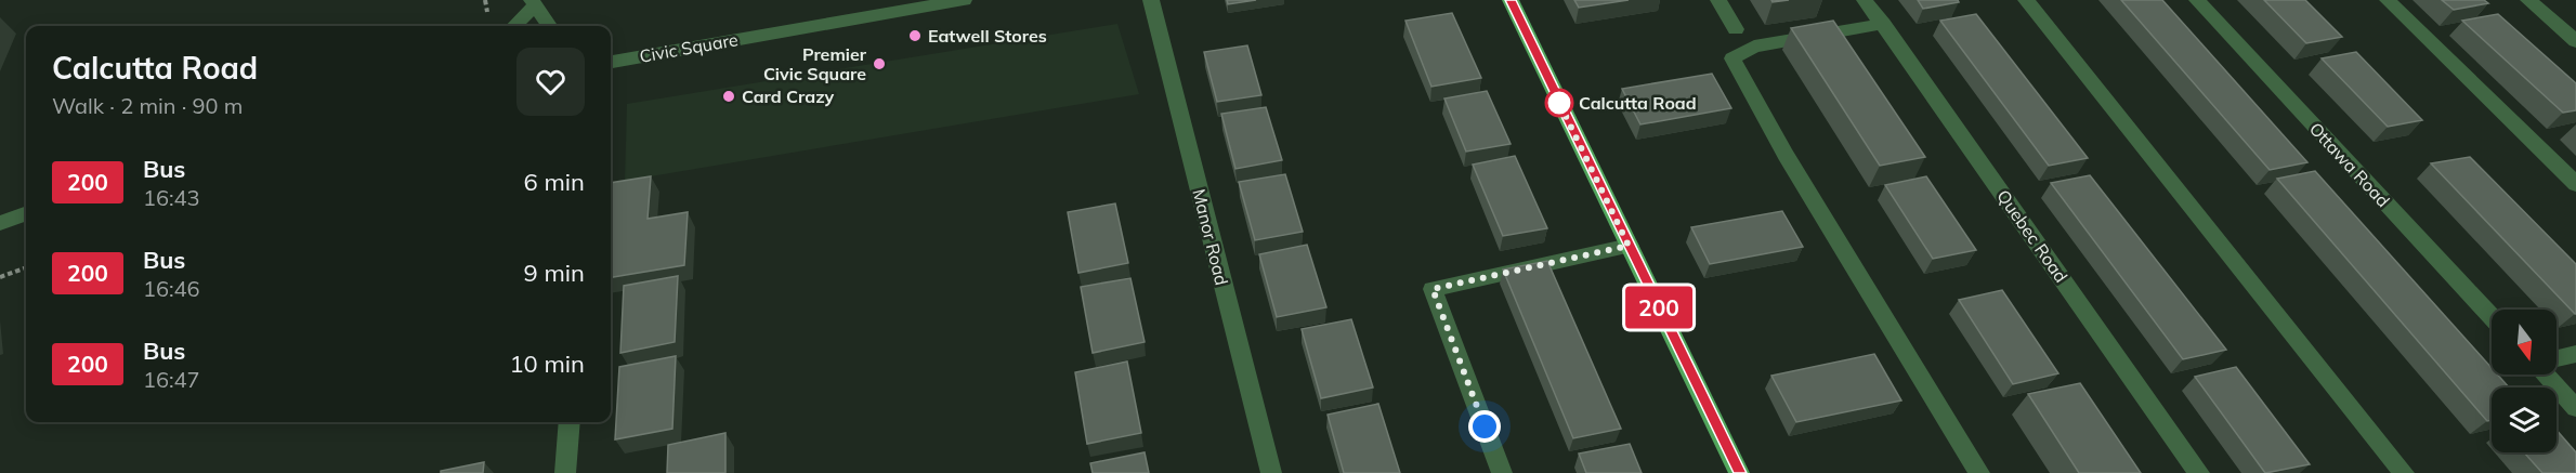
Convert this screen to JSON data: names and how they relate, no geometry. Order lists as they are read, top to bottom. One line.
{"streets":{"street":["Civic Square","Ottawa Road","Quebec Road","Manor Road"]},"places":["Eatwell Stores","Premier Civic Square","Card Crazy","Calcutta Road"],"lines":["bus line 200"],"north":"bottom","page":{"on_map":"200","heading":["Calcutta Road","Walk · 2 min · 90 m"],"list":[{"mark":"200","name":"Bus","note":"16:43","value":"6 min"},{"mark":"200","name":"Bus","note":"16:46","value":"9 min"},{"mark":"200","name":"Bus","note":"16:47","value":"10 min"}]}}
